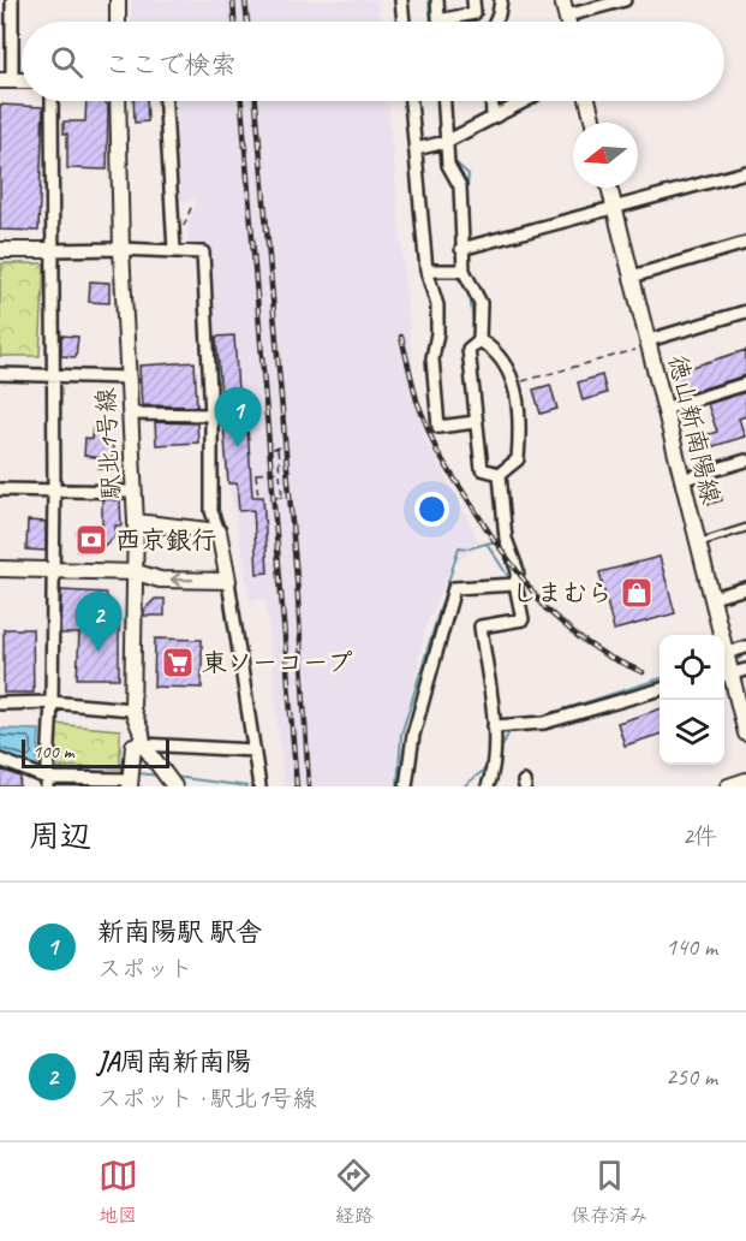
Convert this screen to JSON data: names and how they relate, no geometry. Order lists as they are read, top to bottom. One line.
{"streets":{"street":["徳山新南陽線","駅北1号線"]},"places":{"bank":["西京銀行"],"shop":["しまむら"],"supermarket":["東ソーコープ"]},"scale_bar":"100 m","north":"left","page":{"search":"ここで検索","pins":["1","2"],"scale":"100 m","heading":["周辺","2件"],"list":[{"mark":"1","name":"新南陽駅 駅舎","note":"スポット","value":"140 m"},{"mark":"2","name":"JA周南新南陽","note":"スポット · 駅北1号線","value":"250 m"}],"nav":["地図","経路","保存済み"]}}
